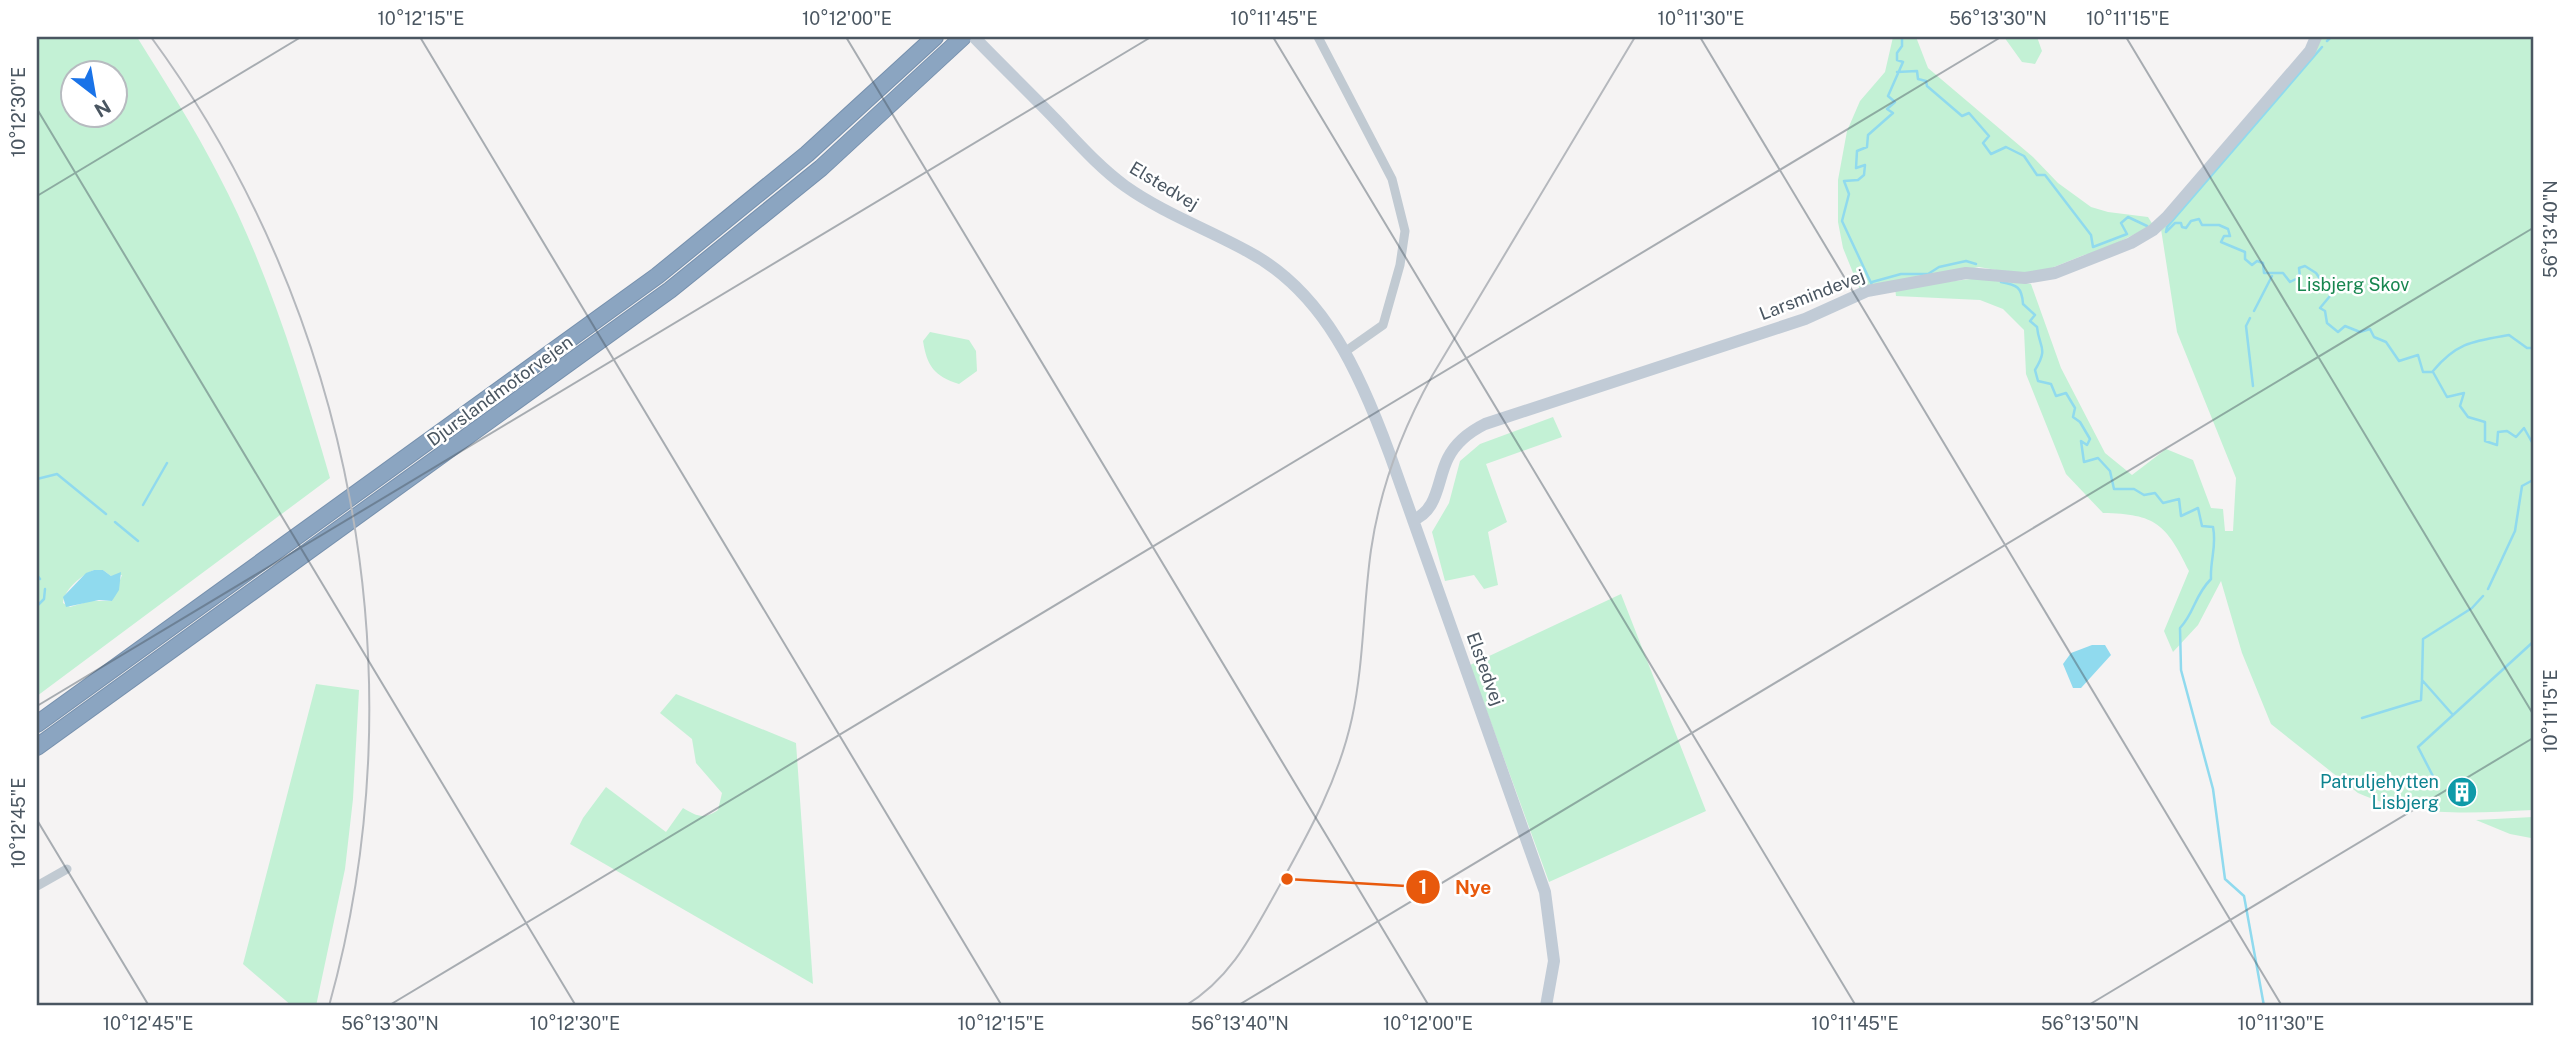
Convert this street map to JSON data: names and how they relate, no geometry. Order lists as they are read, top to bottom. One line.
{"streets":{"highway":["Djurslandmotorvejen"],"street":["Elstedvej","Larsmindevej"]},"crossings":[["Elstedvej","Larsmindevej"]],"parks":["Lisbjerg Skov"],"places":{"building":["Patruljehytten Lisbjerg"],"other":["Nye"]},"north":"bottom right","coordinates":["10°12'15\"E","10°12'00\"E","10°11'45\"E","10°11'30\"E","56°13'30\"N","10°11'15\"E","10°12'30\"E","56°13'40\"N","10°12'45\"E","56°13'50\"N"]}
